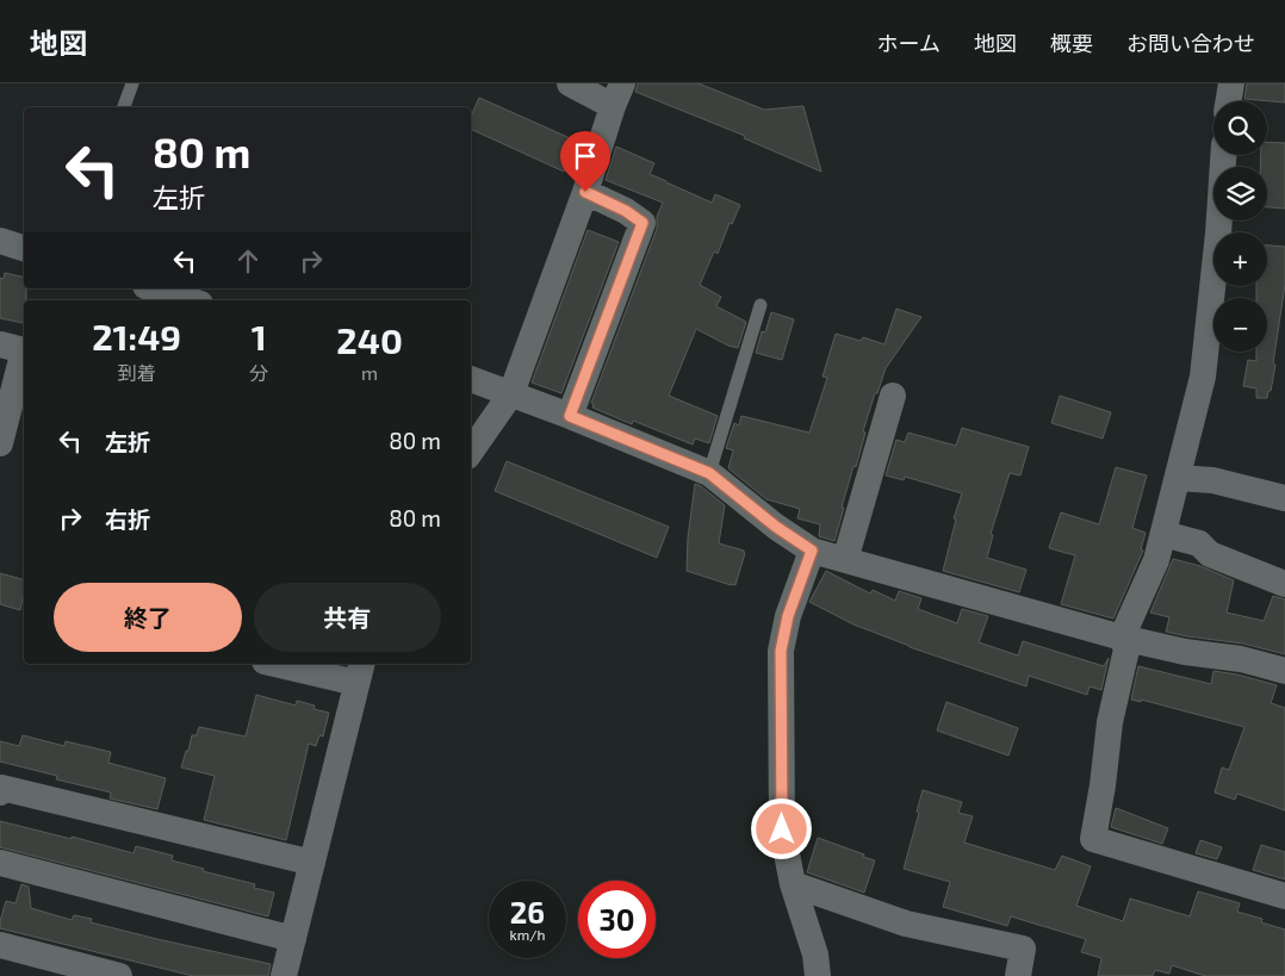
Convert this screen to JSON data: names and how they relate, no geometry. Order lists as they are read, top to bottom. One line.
{"page":{"header":"地図","nav":["ホーム","地図","概要","お問い合わせ"],"map_buttons":["+","−"],"turn":["80 m","左折"],"eta":["21:49","到着","1","分","240","m"],"list":[{"name":"左折","value":"80 m"},{"name":"右折","value":"80 m"}],"buttons":["終了","共有"],"speed":"26 km/h","limit":"30"}}
